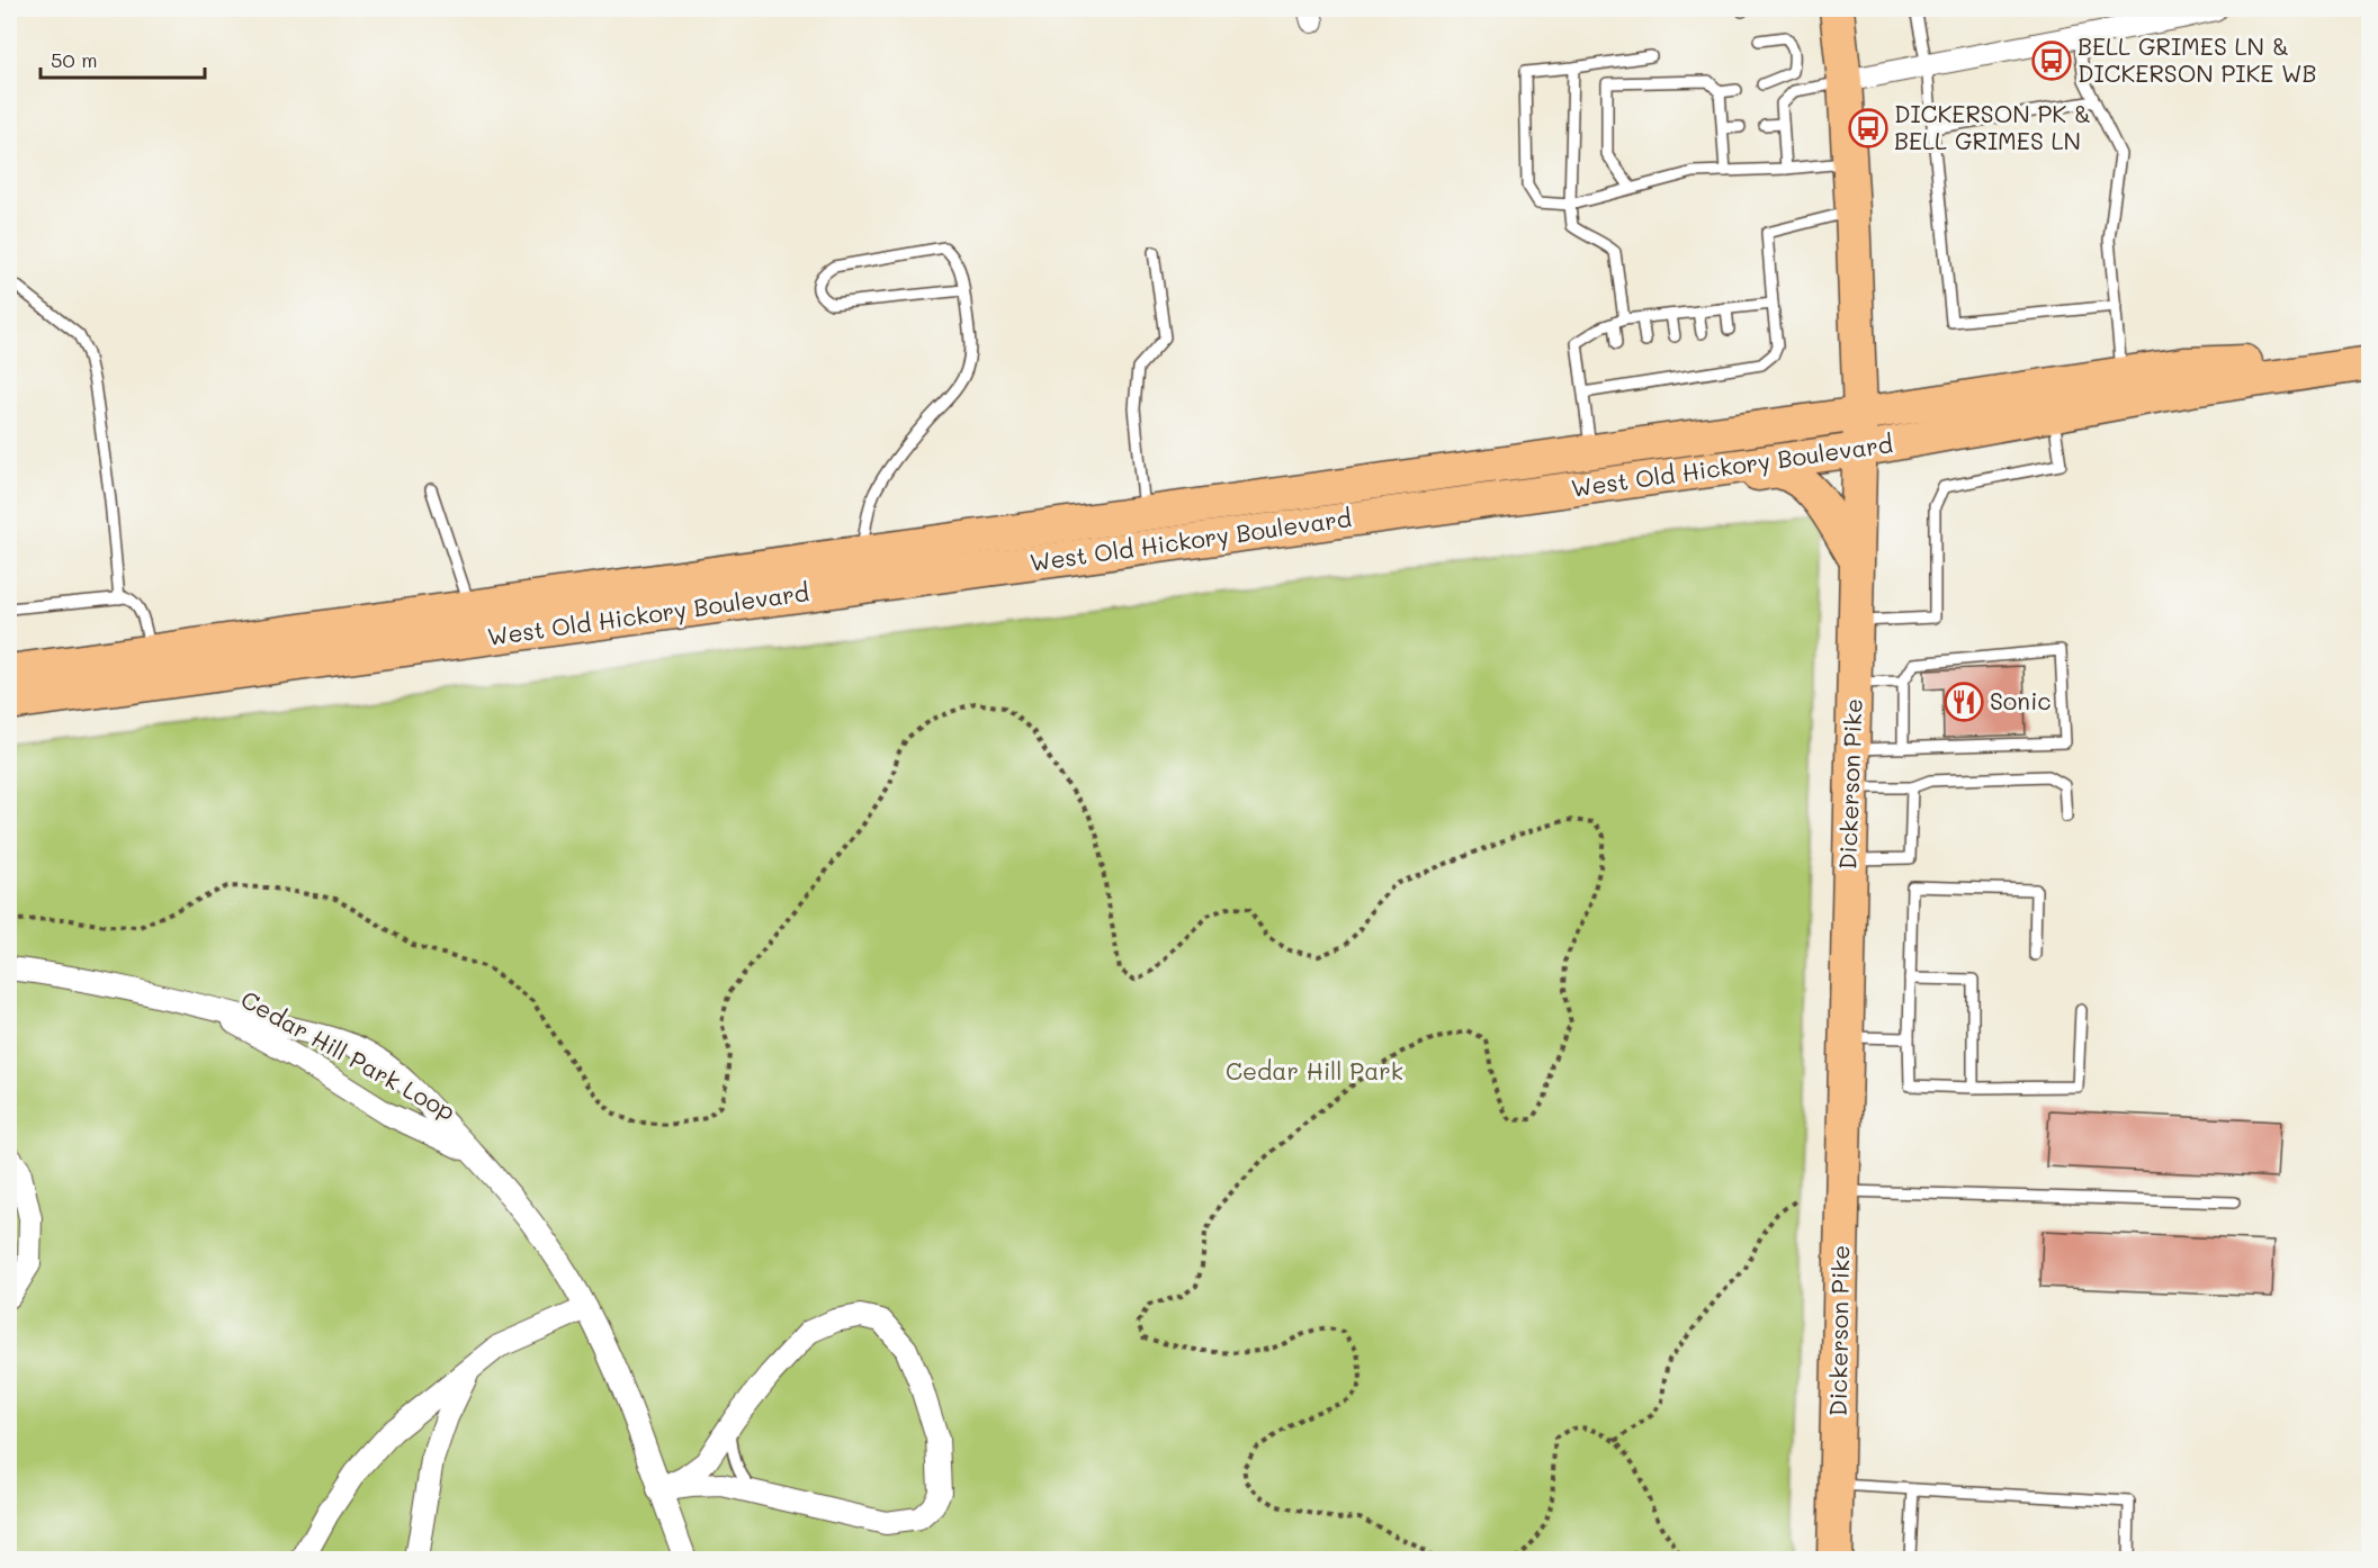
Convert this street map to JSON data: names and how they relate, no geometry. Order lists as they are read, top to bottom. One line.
{"streets":{"main road":["West Old Hickory Boulevard","Dickerson Pike"],"street":["Cedar Hill Park Loop"]},"crossings":[["West Old Hickory Boulevard","Dickerson Pike"]],"parks":["Cedar Hill Park"],"places":{"bus stop":["BELL GRIMES LN & DICKERSON PIKE WB","DICKERSON PK & BELL GRIMES LN"],"restaurant":["Sonic"]},"scale_bar":"50 m"}
